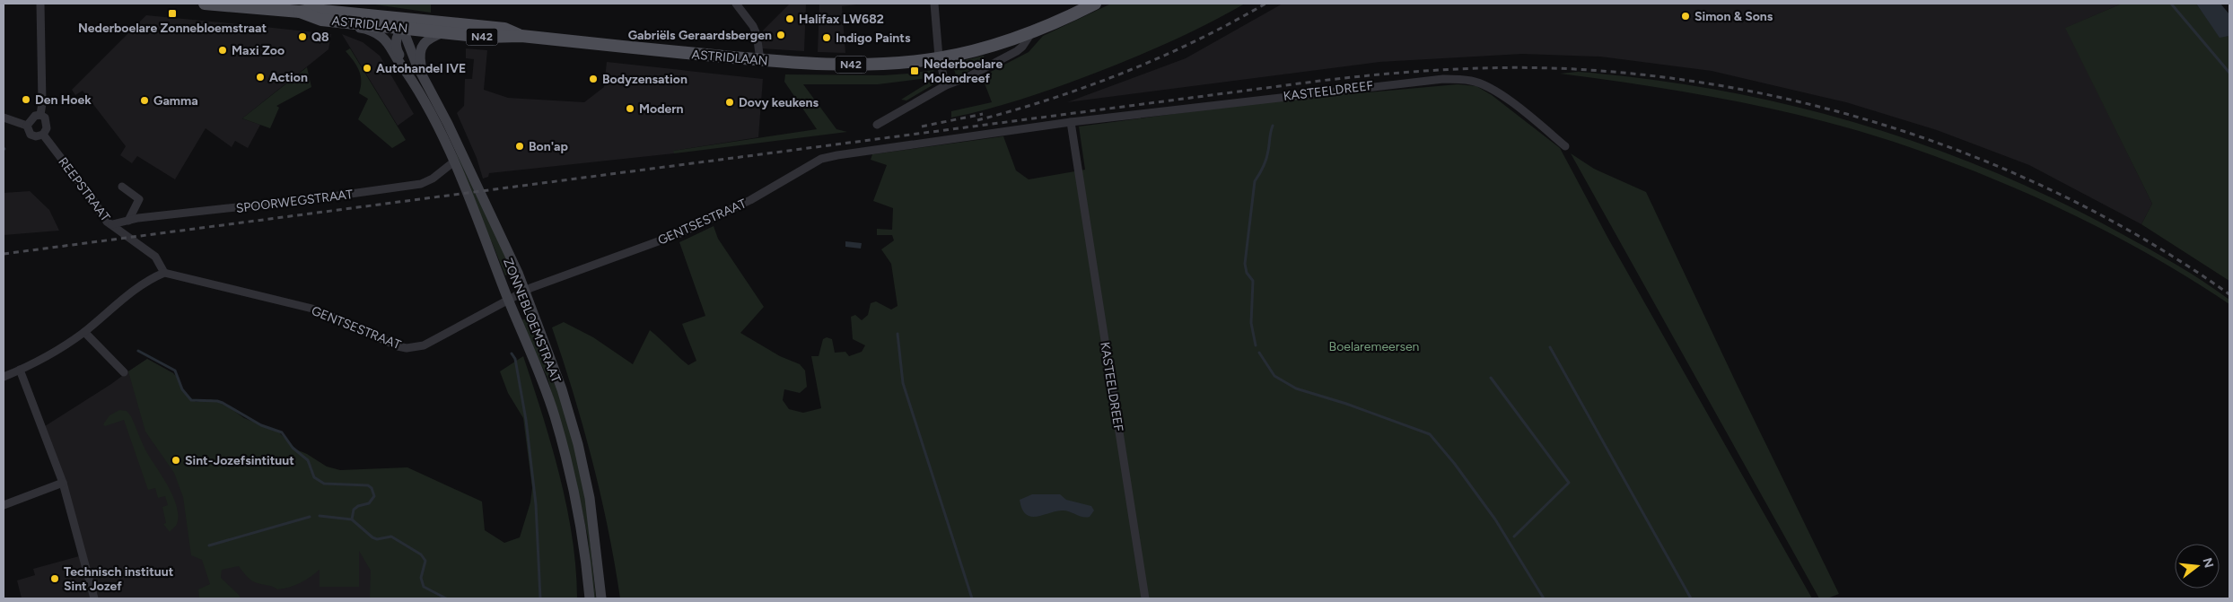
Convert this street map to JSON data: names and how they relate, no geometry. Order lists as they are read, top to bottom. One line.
{"streets":{"main road":["ASTRIDLAAN","N42","ZONNEBLOEMSTRAAT"],"street":["KASTEELDREEF","REEPSTRAAT","SPOORWEGSTRAAT","GENTSESTRAAT"]},"crossings":[["ASTRIDLAAN","ZONNEBLOEMSTRAAT"],["KASTEELDREEF","GENTSESTRAAT"],["REEPSTRAAT","SPOORWEGSTRAAT"],["REEPSTRAAT","GENTSESTRAAT"],["SPOORWEGSTRAAT","ZONNEBLOEMSTRAAT"],["GENTSESTRAAT","ZONNEBLOEMSTRAAT"]],"parks":["Boelaremeersen"],"places":{"transit":["Nederboelare Zonnebloemstraat","Nederboelare Molendreef"],"other":["Simon & Sons","Halifax LW682","Gabriëls Geraardsbergen","Q8","Indigo Paints","Maxi Zoo","Autohandel IVE","Action","Bodyzensation","Den Hoek","Gamma","Dovy keukens","Modern","Bon'ap","Sint-Jozefsintituut","Technisch instituut Sint Jozef"]},"north":"right"}
